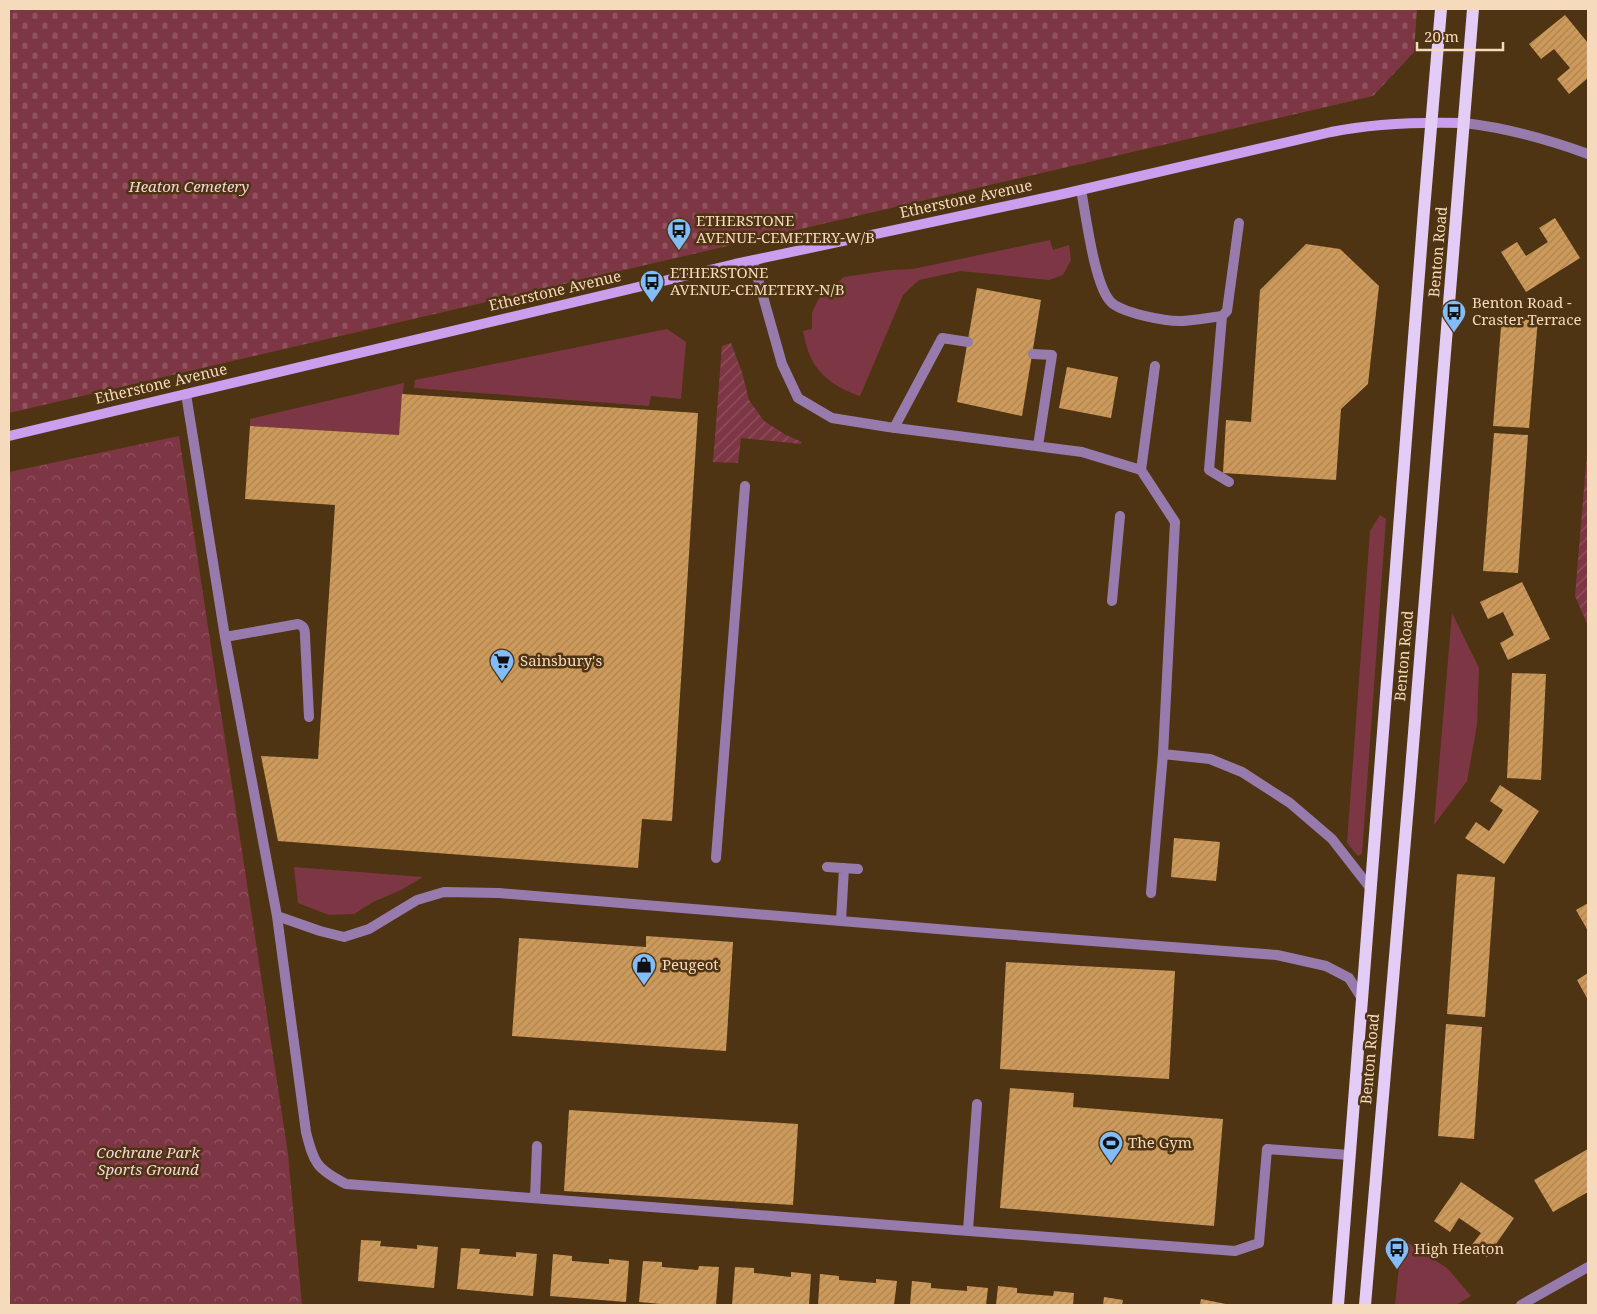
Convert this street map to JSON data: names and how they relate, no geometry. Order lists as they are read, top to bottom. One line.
{"streets":{"main road":["Benton Road"],"street":["Etherstone Avenue"]},"crossings":[["Etherstone Avenue","Benton Road"]],"parks":["Heaton Cemetery","Cochrane Park Sports Ground"],"places":{"bus stop":["ETHERSTONE AVENUE-CEMETERY-W/B","ETHERSTONE AVENUE-CEMETERY-N/B","Benton Road - Craster Terrace","High Heaton"],"supermarket":["Sainsbury's"],"shop":["Peugeot"],"sports":["The Gym"]},"scale_bar":"20 m"}
